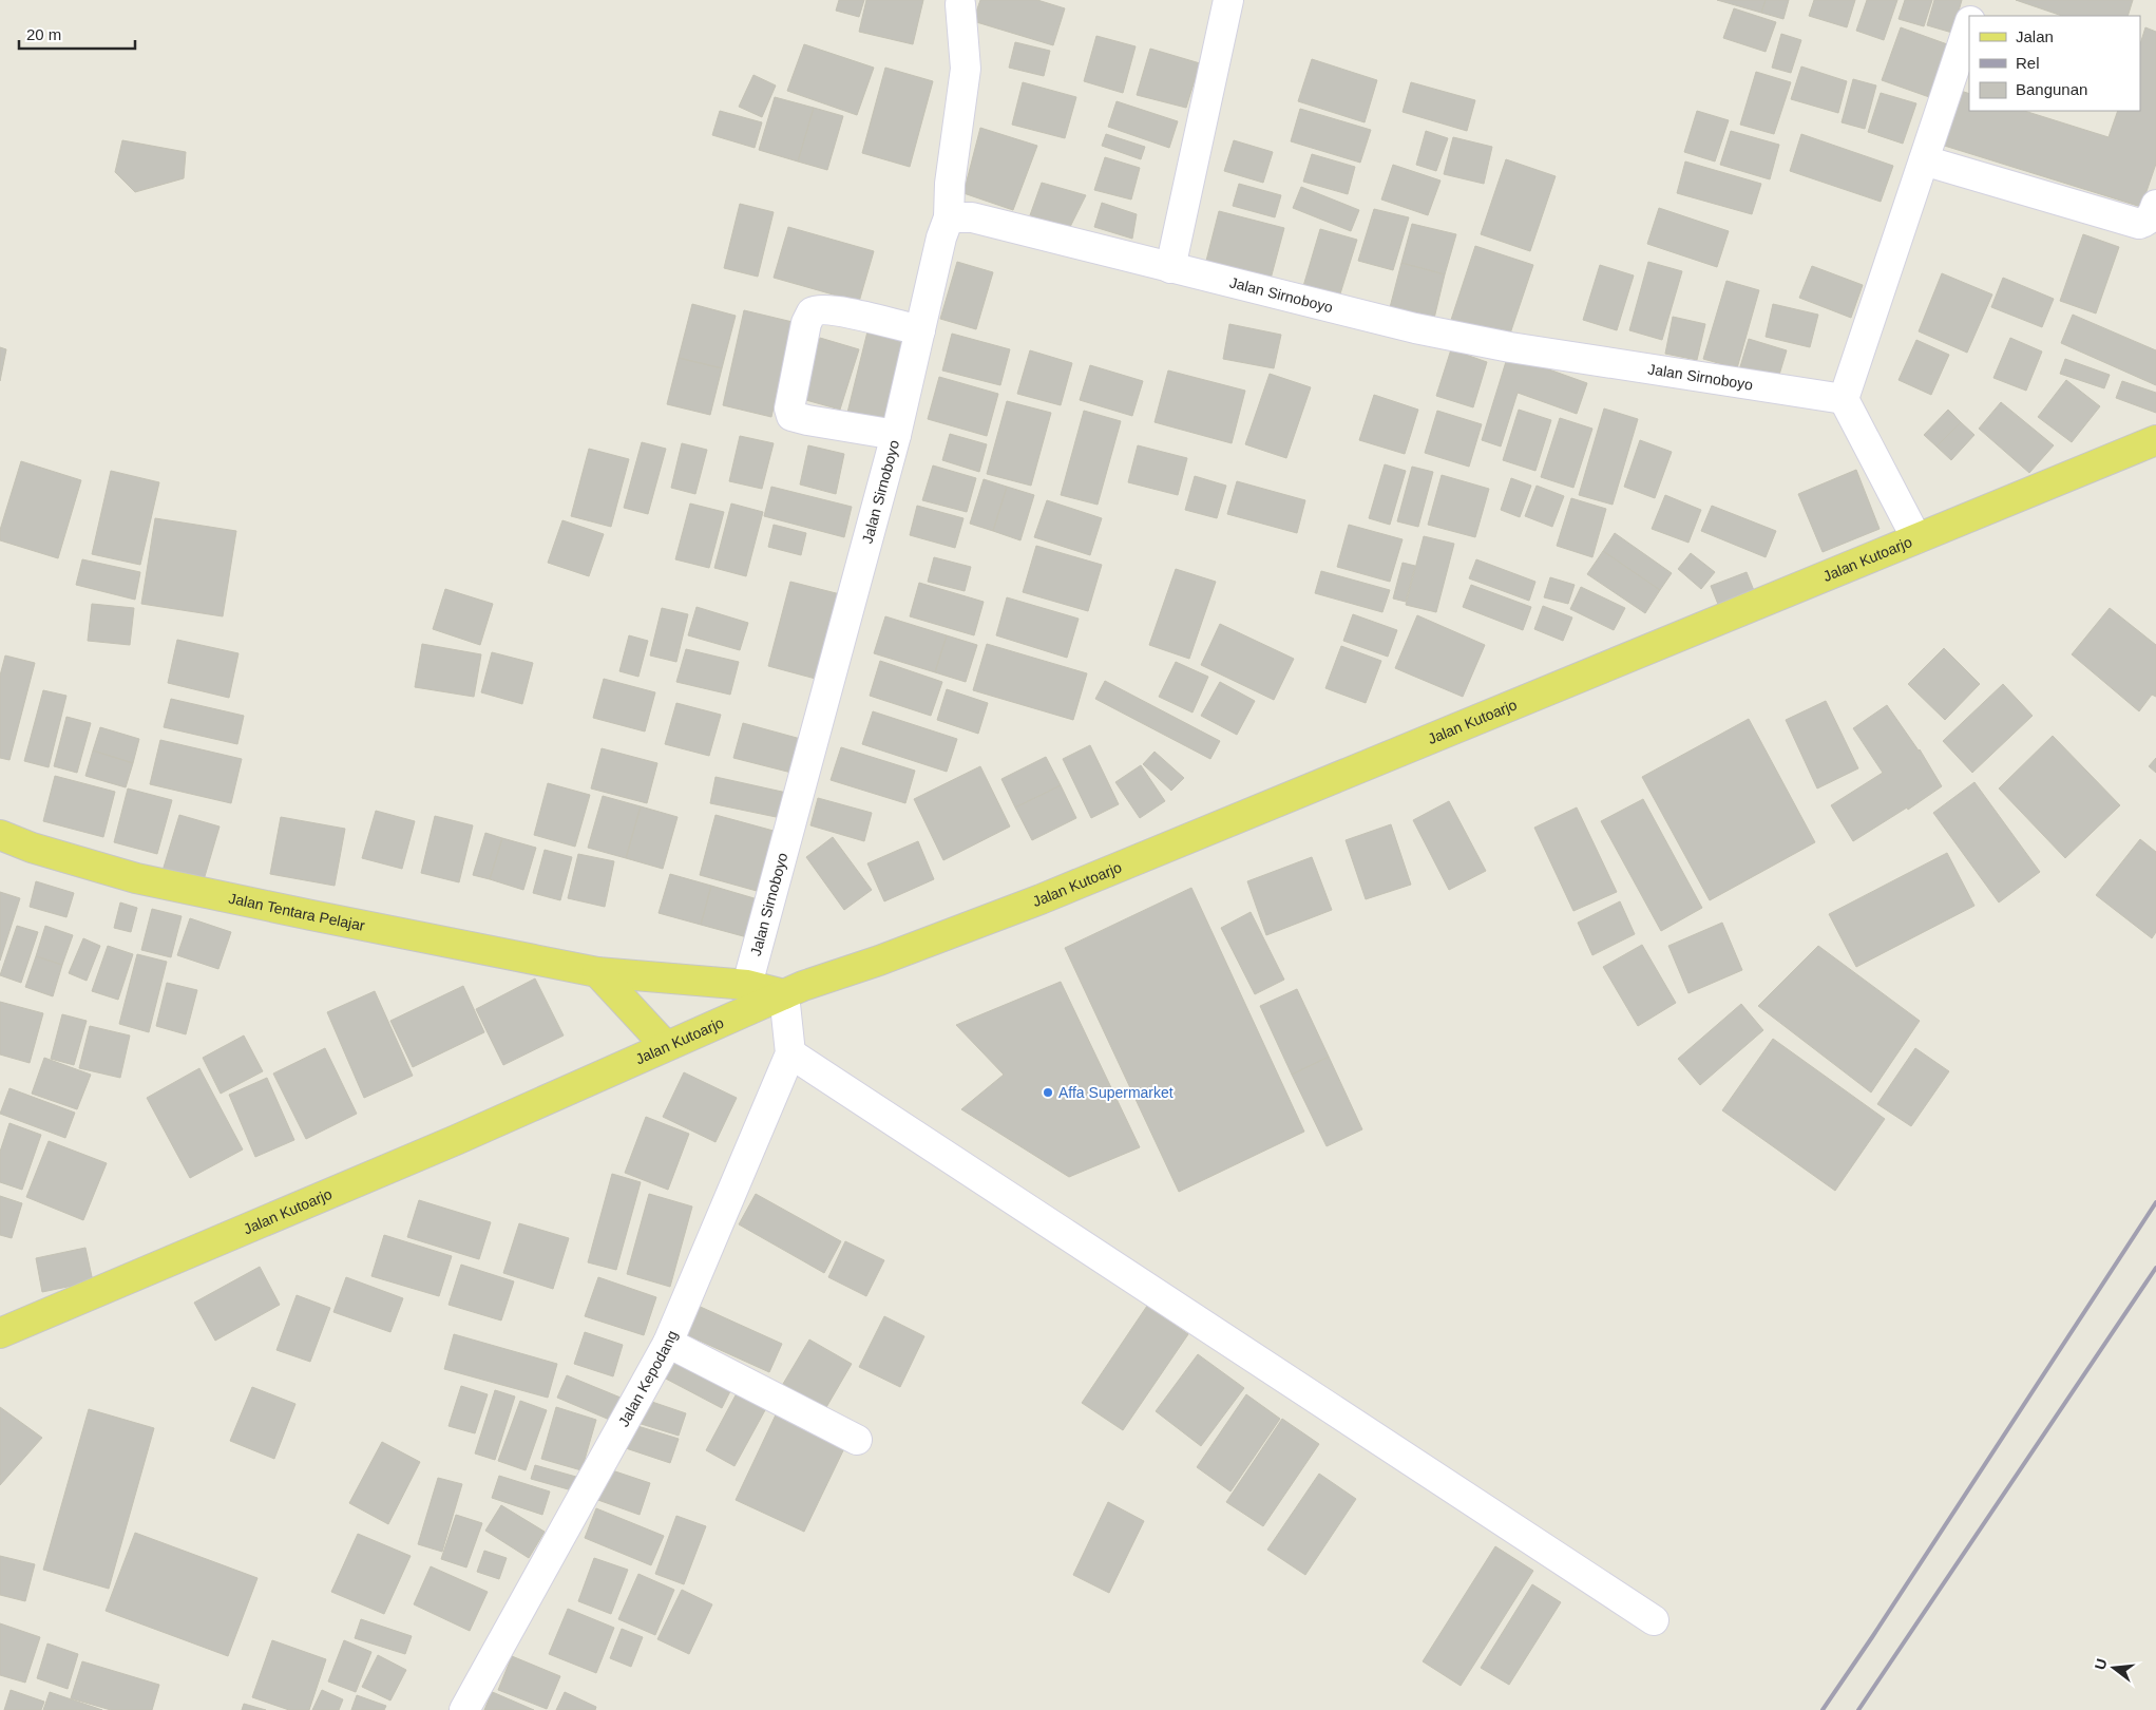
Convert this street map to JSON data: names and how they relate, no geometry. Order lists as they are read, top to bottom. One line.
{"streets":{"main road":["Jalan Kutoarjo","Jalan Tentara Pelajar"],"street":["Jalan Sirnoboyo","Jalan Kepodang"]},"crossings":[["Jalan Sirnoboyo","Jalan Tentara Pelajar"],["Jalan Kutoarjo","Jalan Tentara Pelajar"]],"places":["Affa Supermarket"],"legend":["Jalan","Rel","Bangunan"],"scale_bar":"20 m","north":"left"}
